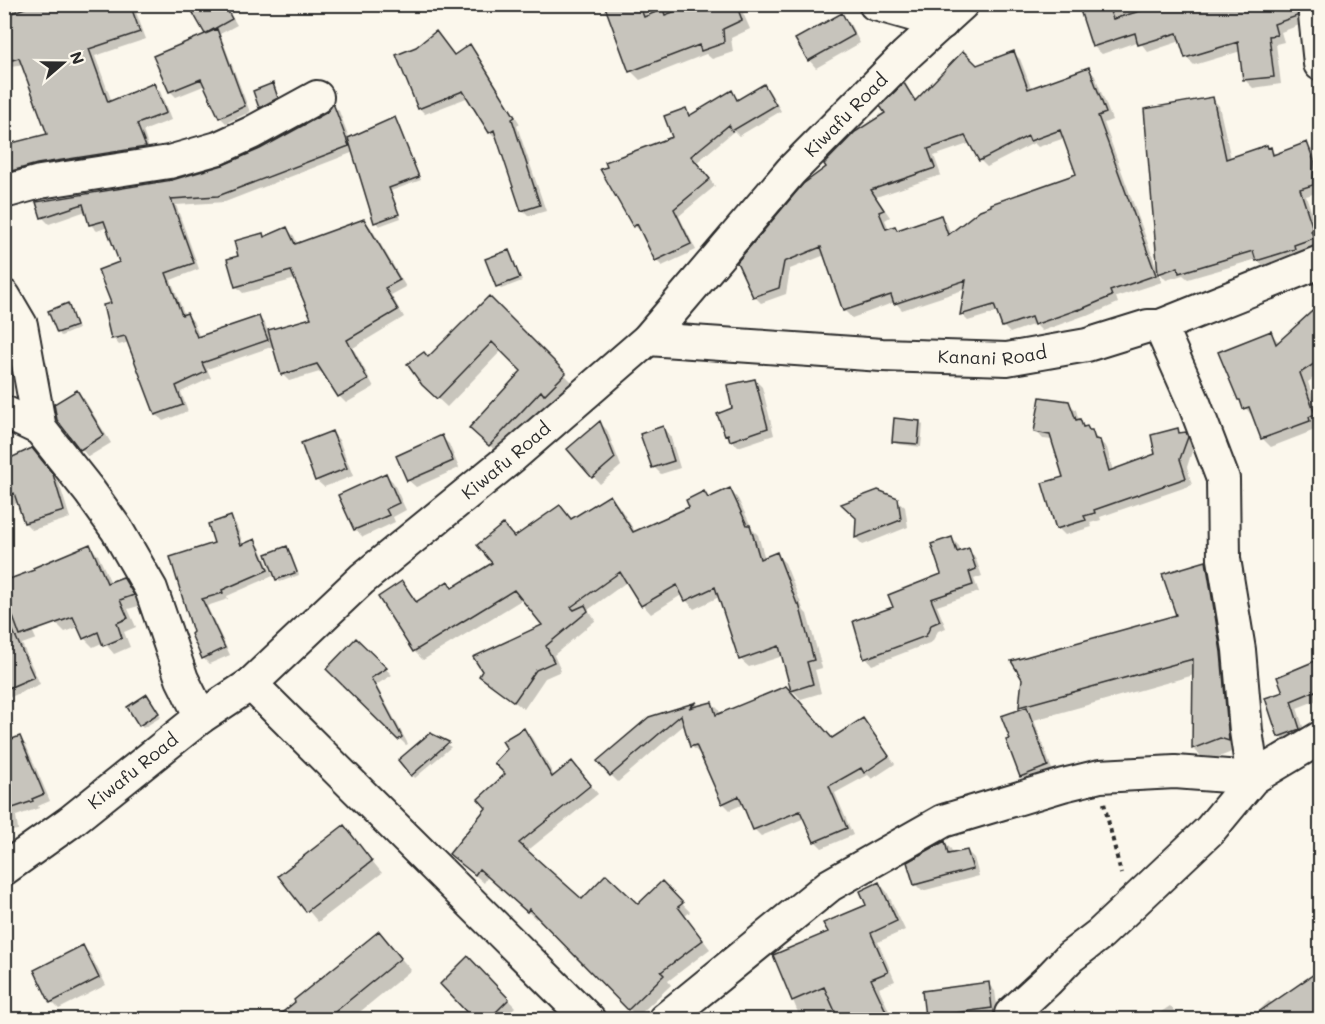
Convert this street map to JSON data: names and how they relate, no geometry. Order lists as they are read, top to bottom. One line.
{"streets":{"street":["Kiwafu Road","Kanani Road"]},"crossings":[["Kiwafu Road","Kanani Road"]],"north":"right"}
